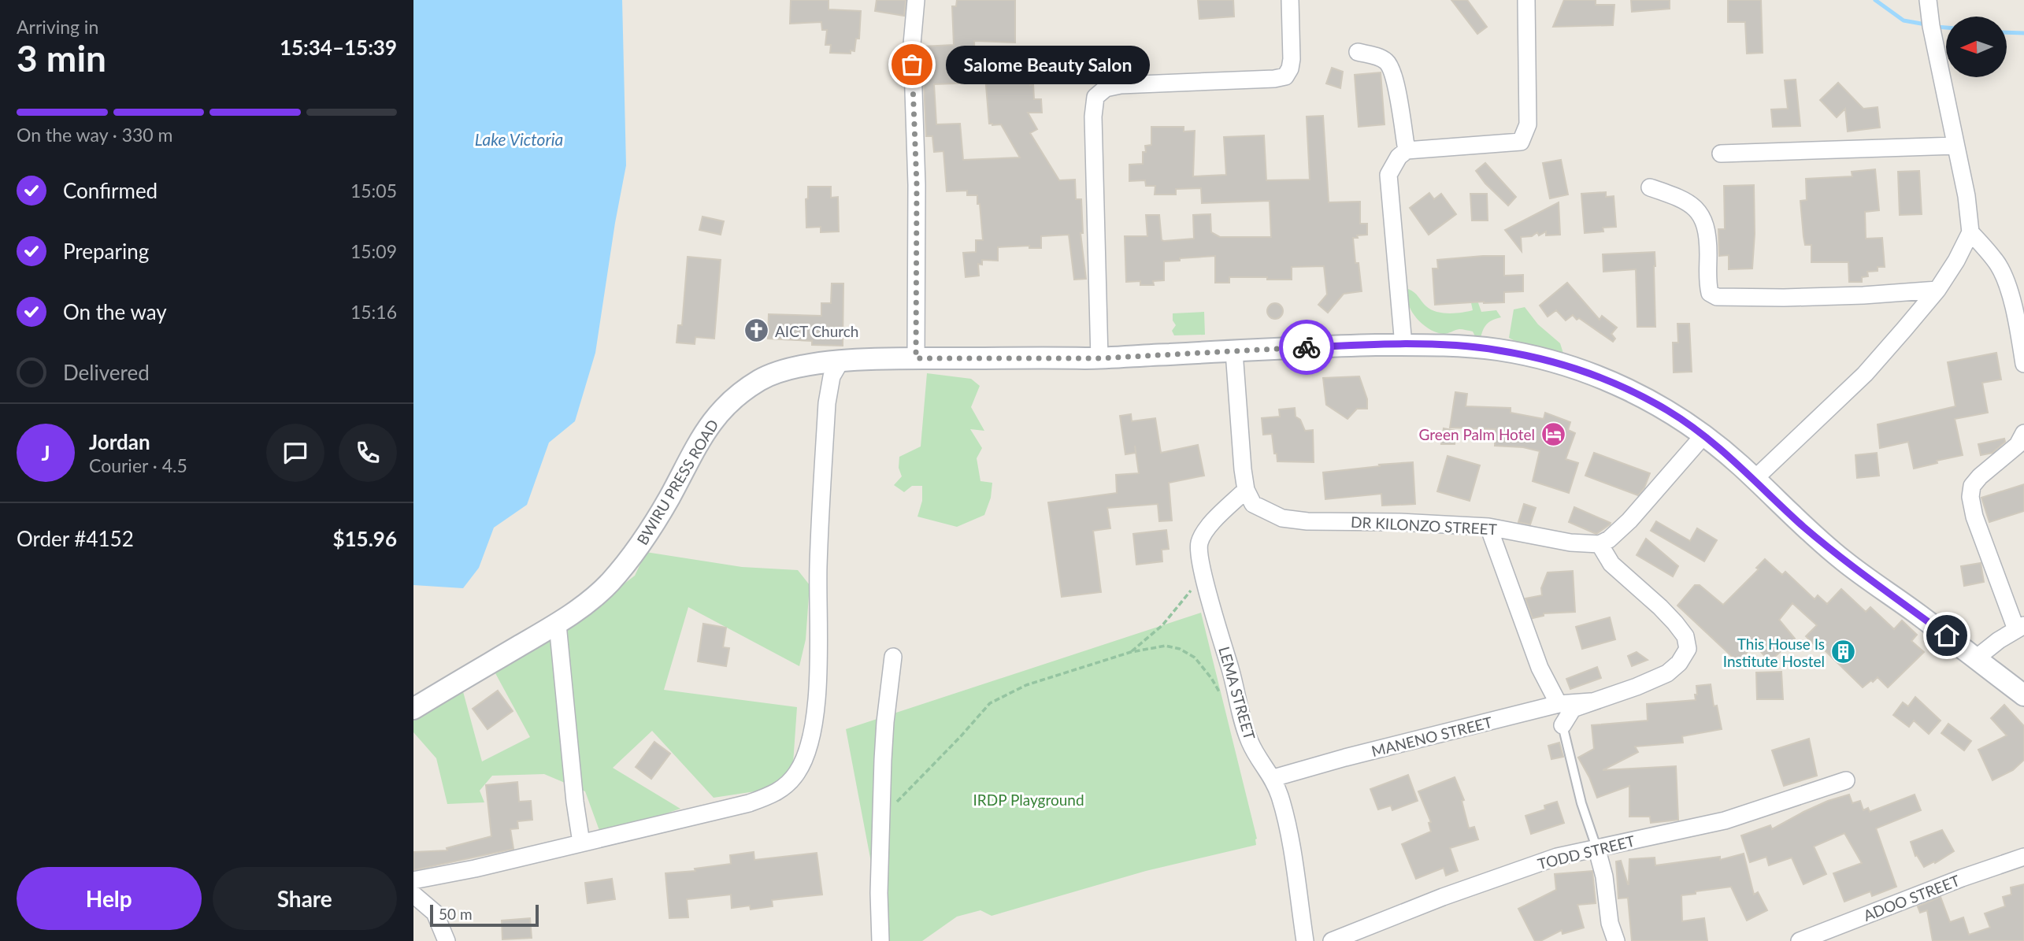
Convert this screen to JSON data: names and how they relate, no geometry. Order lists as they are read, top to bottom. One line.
{"streets":{"street":["BWIRU PRESS ROAD","DR KILONZO STREET","LEMA STREET","MANENO STREET","TODD STREET","ADOO STREET"]},"crossings":[["DR KILONZO STREET","LEMA STREET"],["LEMA STREET","MANENO STREET"]],"water":["Lake Victoria"],"parks":["IRDP Playground"],"places":{"other":["Salome Beauty Salon"],"church":["AICT Church"],"hotel":["Green Palm Hotel"],"building":["This House Is Institute Hostel"]},"scale_bar":"50 m","north":"left","page":{"heading":["3 min","Arriving in","15:34–15:39"],"panel":["Jordan","Courier · 4.5","Order #4152","$15.96"],"bubble":"Salome Beauty Salon","bar":"On the way · 330 m","list":[["Confirmed","15:05"],["Preparing","15:09"],["On the way","15:16"],"Delivered"],"round":"J","buttons":["Help","Share"],"scale":"50 m"}}
